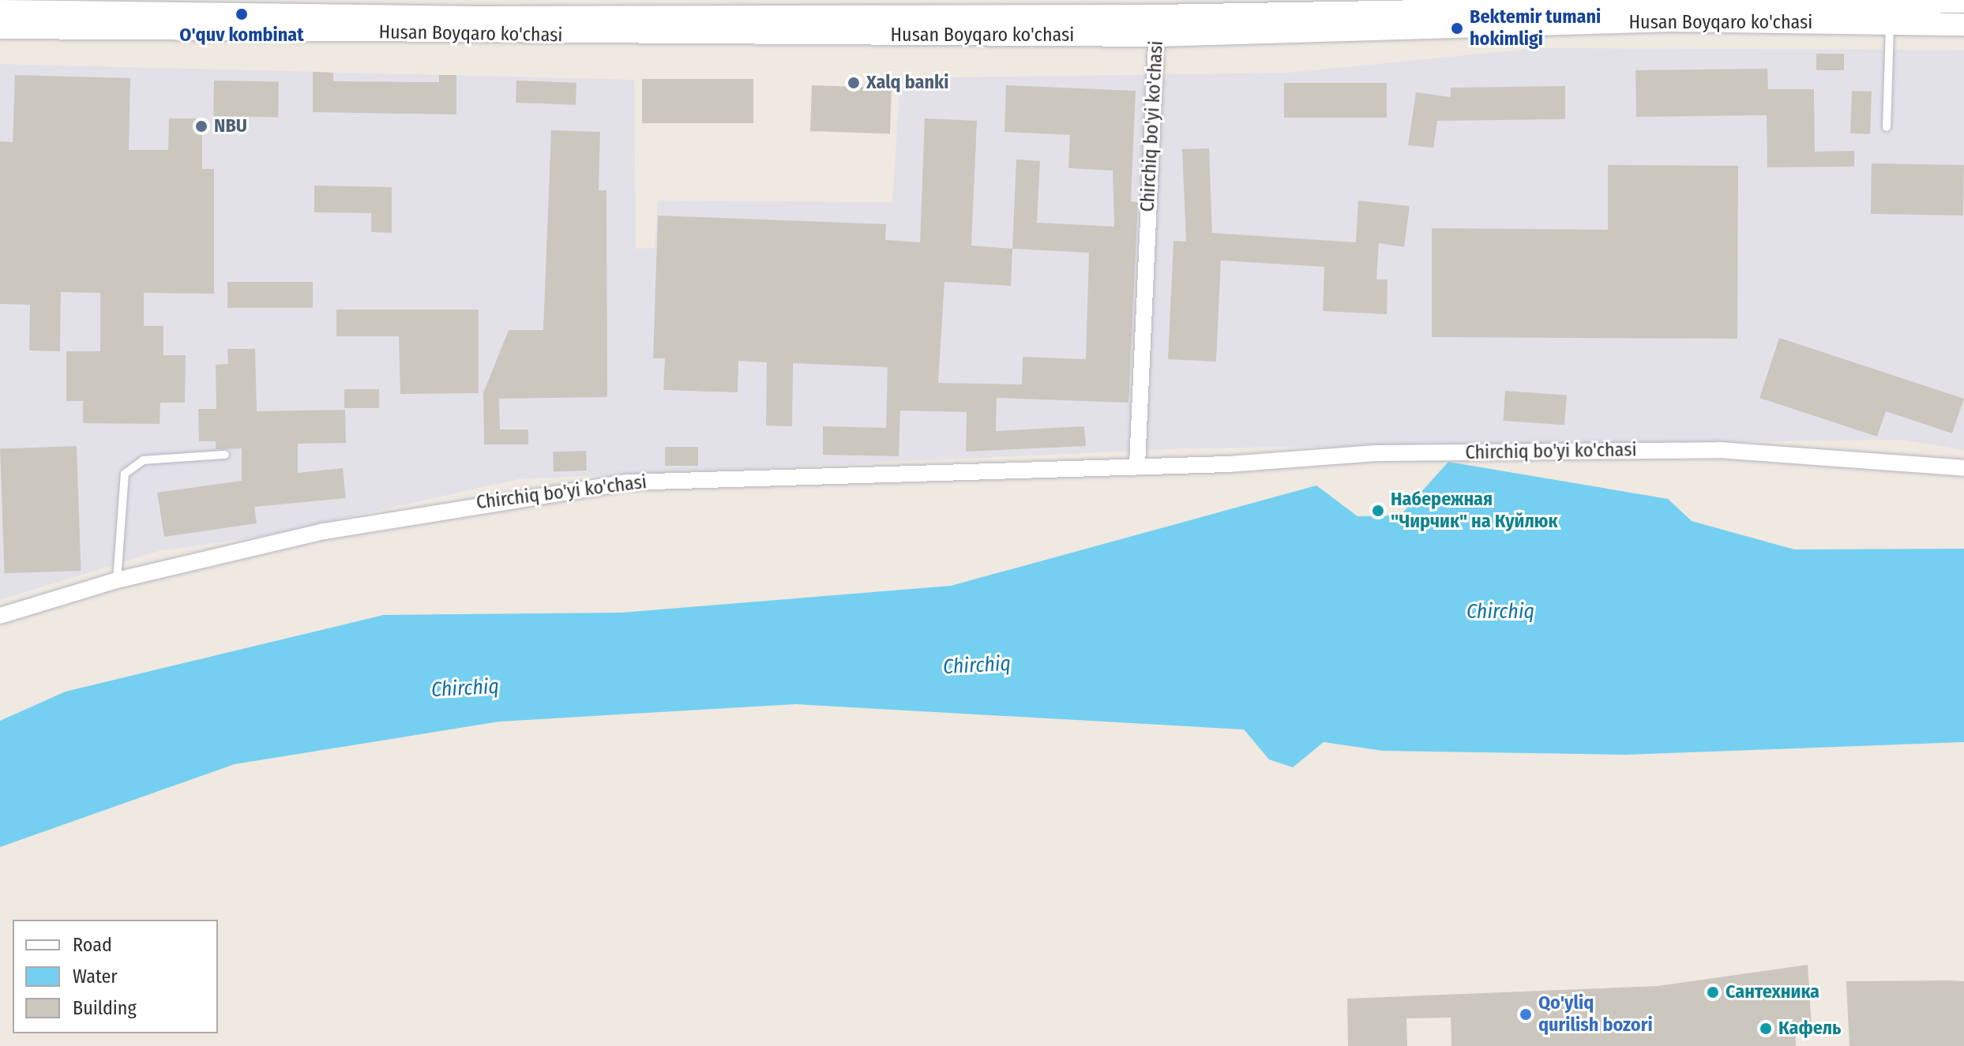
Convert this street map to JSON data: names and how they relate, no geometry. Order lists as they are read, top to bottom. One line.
{"streets":{"main road":["Husan Boyqaro ko'chasi"],"street":["Chirchiq bo'yi ko'chasi"]},"crossings":[["Husan Boyqaro ko'chasi","Chirchiq bo'yi ko'chasi"]],"water":["Chirchiq"],"places":["O'quv kombinat","Bektemir tumani hokimligi","Xalq banki","NBU","Набережная \"Чирчик\" на Куйлюк","Сантехника","Qo'yliq qurilish bozori","Кафель"],"legend":["Road","Water","Building"]}
